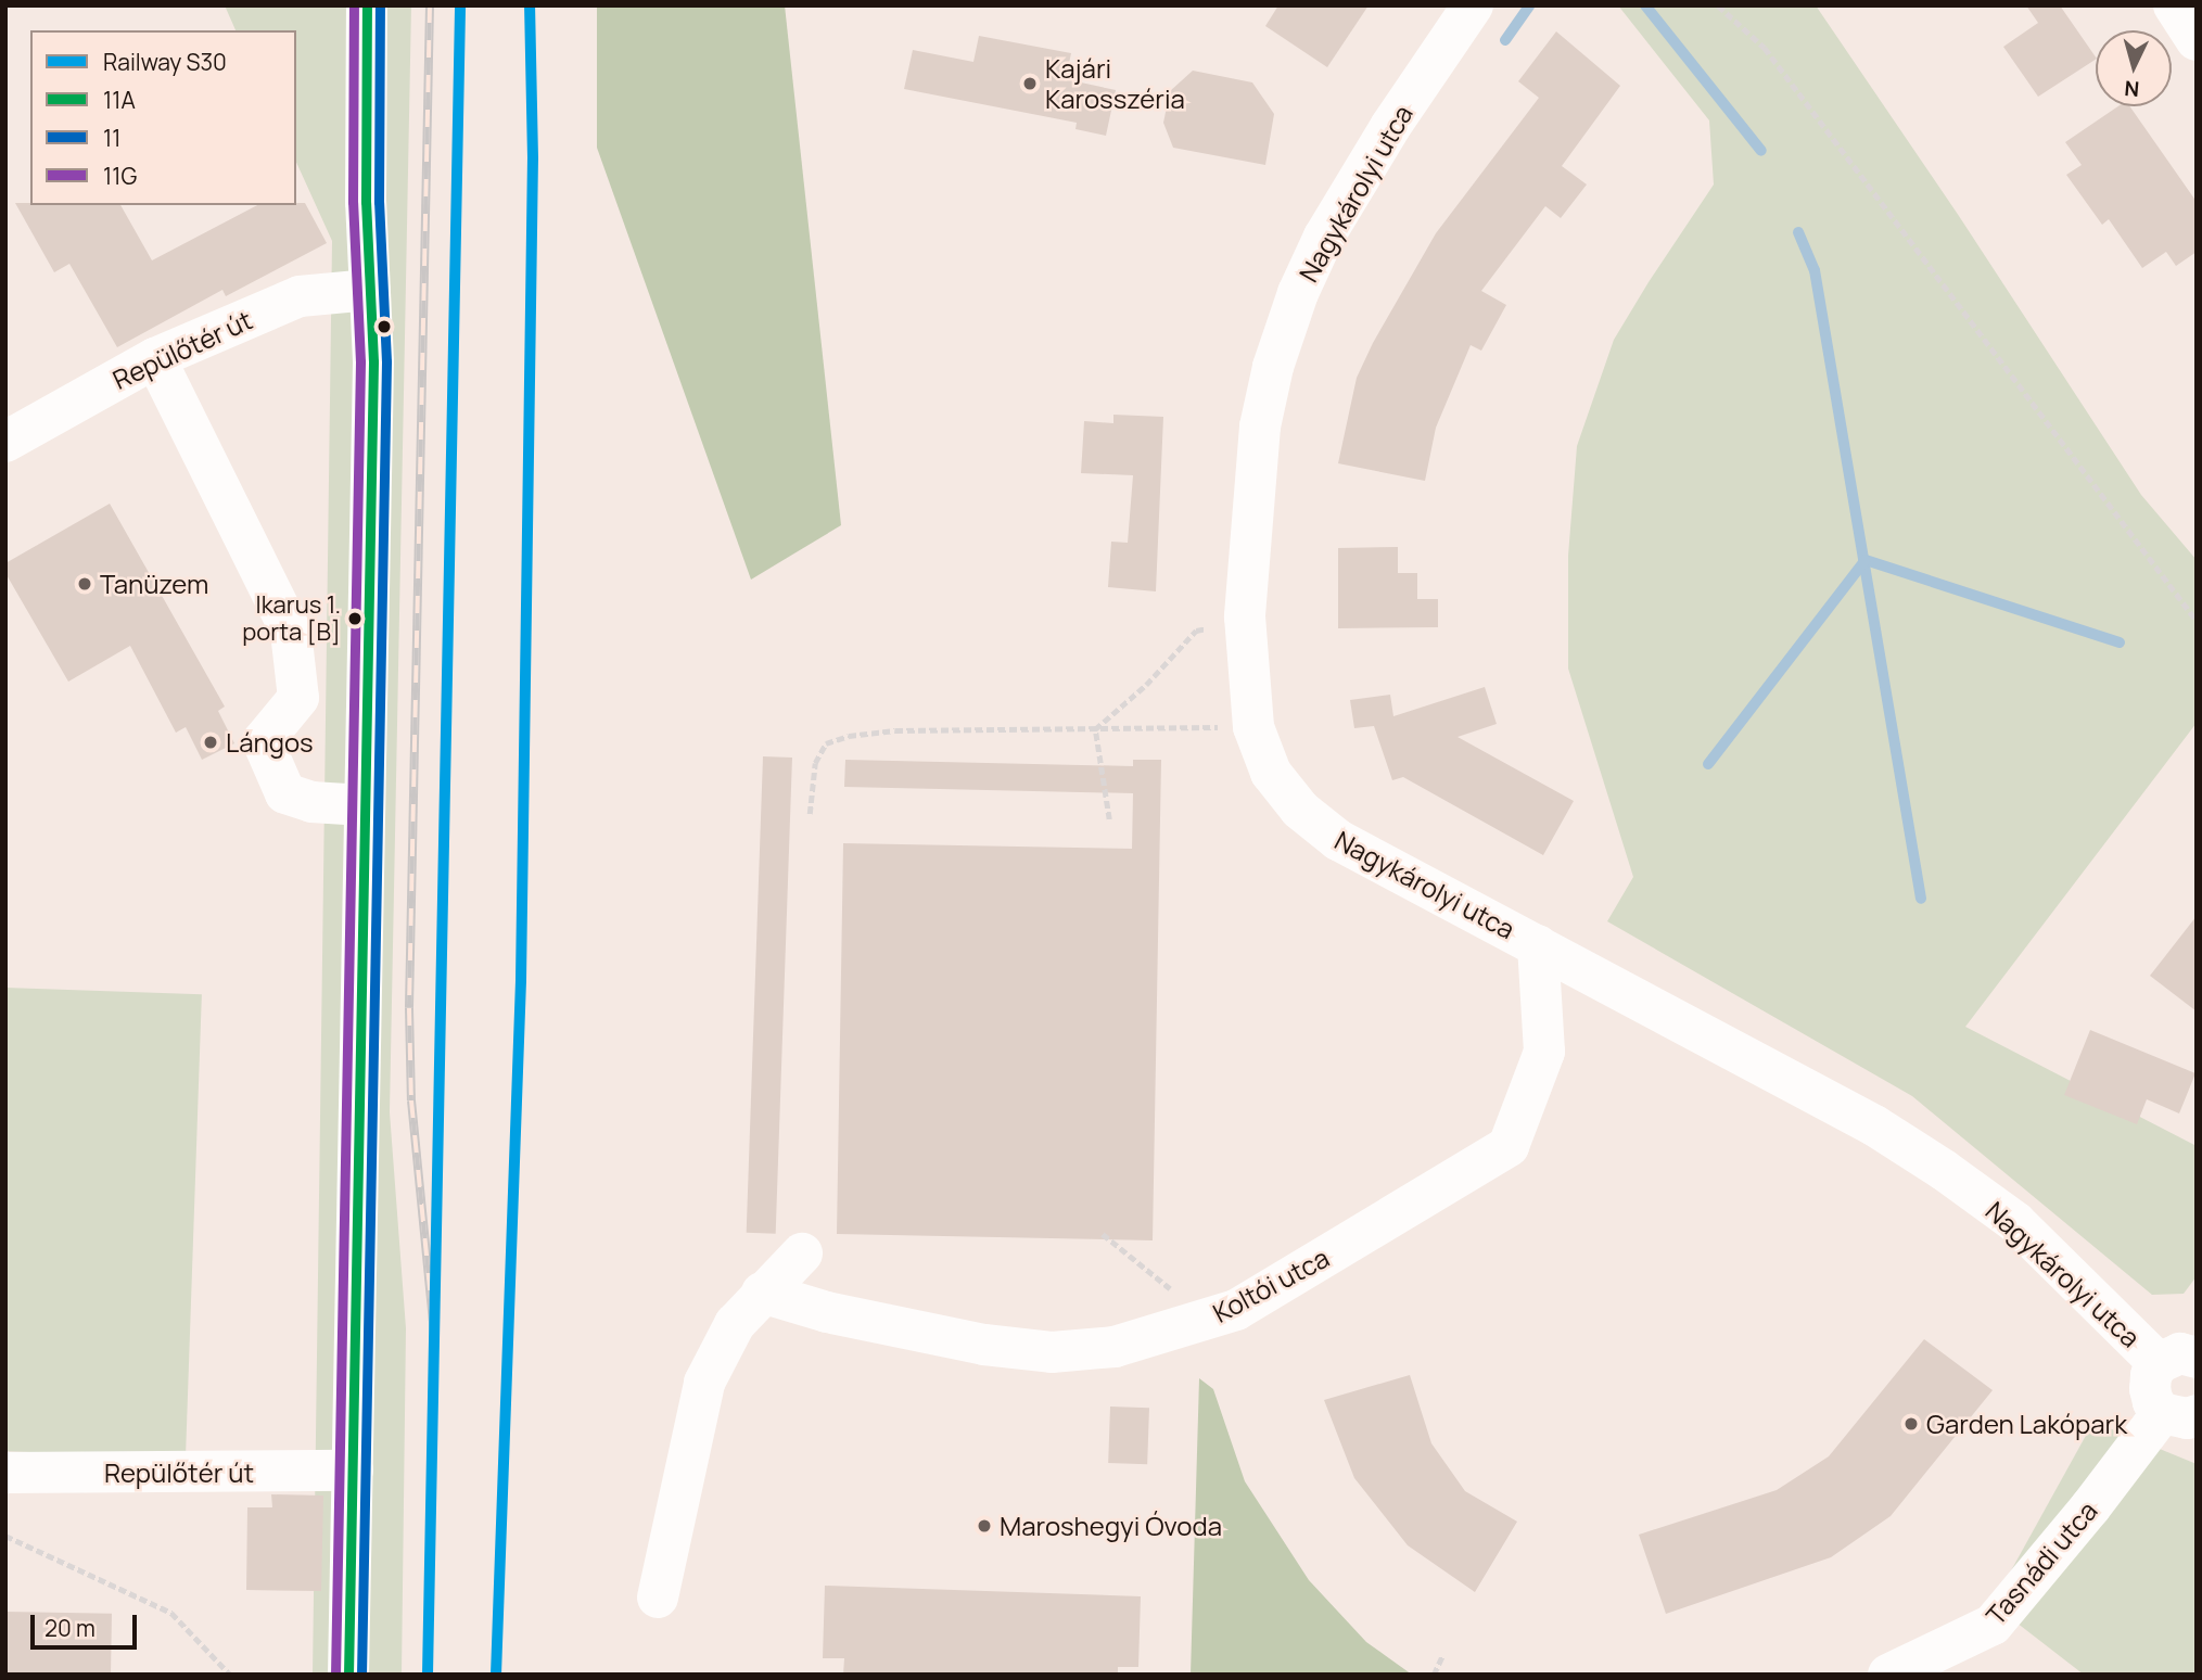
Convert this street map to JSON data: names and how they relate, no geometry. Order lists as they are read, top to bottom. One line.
{"streets":{"street":["Nagykárolyi utca","Repülőtér út","Koltói utca","Tasnádi utca"]},"crossings":[["Nagykárolyi utca","Koltói utca"]],"places":["Kajári Karosszéria","Tanüzem","Ikarus 1. porta [B]","Lángos","Garden Lakópark","Maroshegyi Óvoda"],"lines":["rail line S30","transit line 11A","transit line 11","transit line 11G"],"legend":["Railway S30","11A","11","11G"],"scale_bar":"20 m","north":"bottom"}
